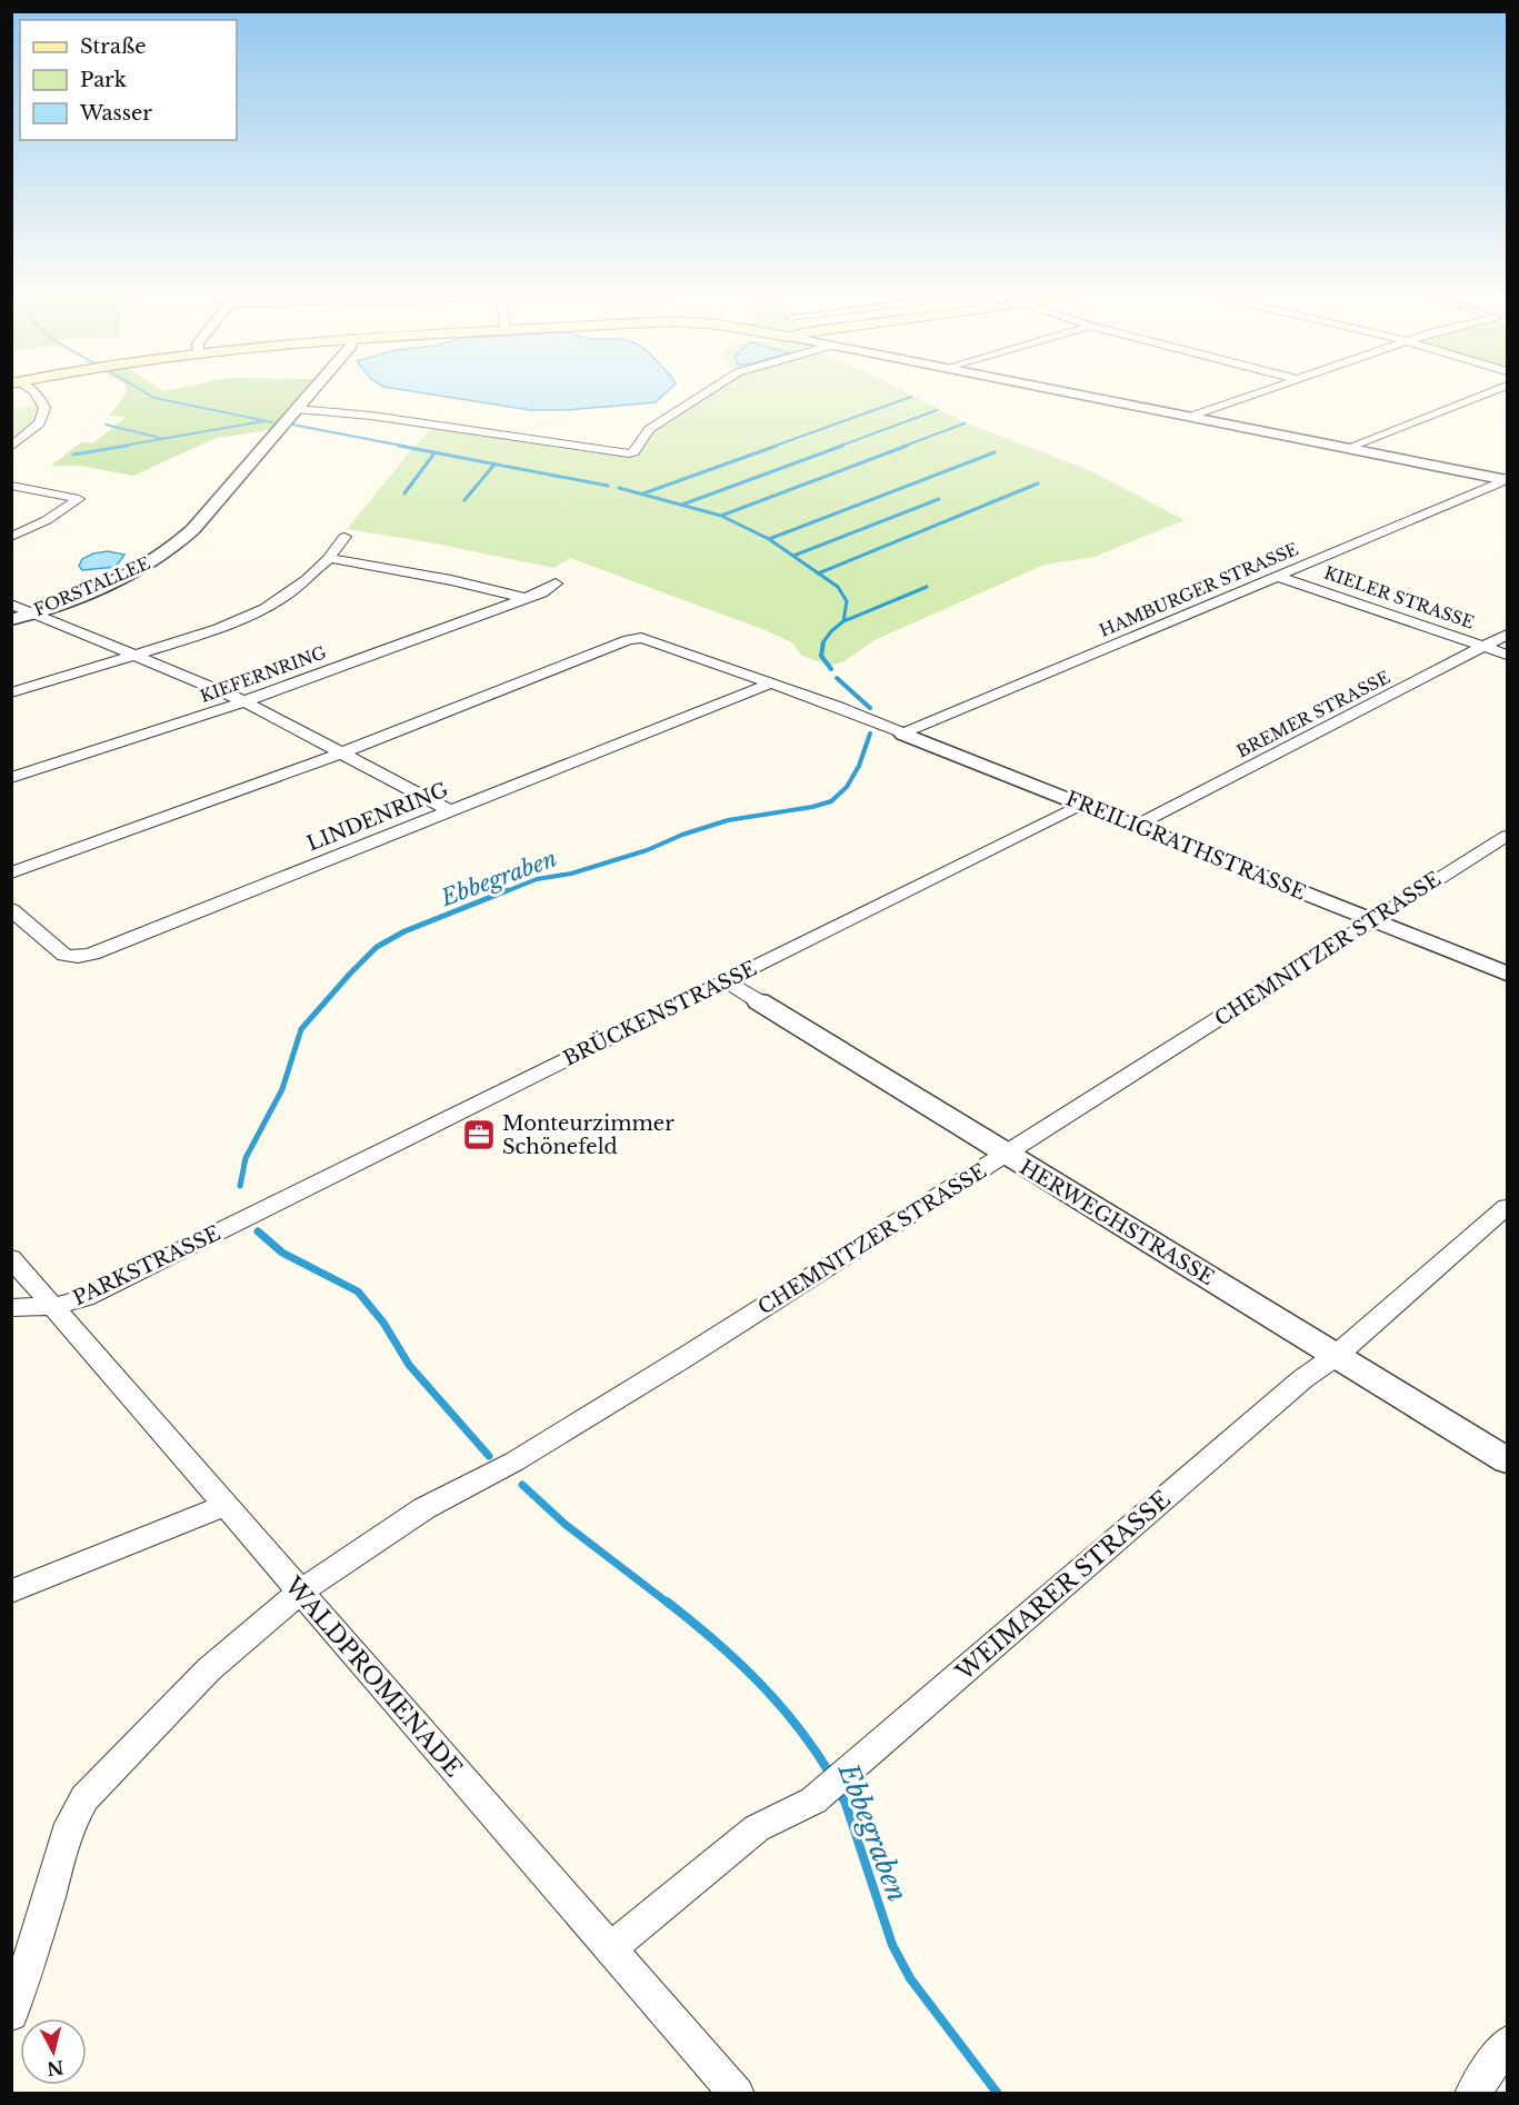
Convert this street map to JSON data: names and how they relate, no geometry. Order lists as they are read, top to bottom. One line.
{"streets":{"street":["FORSTALLEE","HAMBURGER STRASSE","KIELER STRASSE","KIEFERNRING","BREMER STRASSE","LINDENRING","FREILIGRATHSTRASSE","CHEMNITZER STRASSE","BRÜCKENSTRASSE","HERWEGHSTRASSE","PARKSTRASSE","WEIMARER STRASSE","WALDPROMENADE"]},"crossings":[["HAMBURGER STRASSE","KIELER STRASSE"],["HAMBURGER STRASSE","FREILIGRATHSTRASSE"],["KIELER STRASSE","BREMER STRASSE"],["BREMER STRASSE","FREILIGRATHSTRASSE"],["LINDENRING","FREILIGRATHSTRASSE"],["FREILIGRATHSTRASSE","CHEMNITZER STRASSE"],["FREILIGRATHSTRASSE","BRÜCKENSTRASSE"],["CHEMNITZER STRASSE","HERWEGHSTRASSE"],["CHEMNITZER STRASSE","WALDPROMENADE"],["BRÜCKENSTRASSE","HERWEGHSTRASSE"],["BRÜCKENSTRASSE","PARKSTRASSE"],["HERWEGHSTRASSE","WEIMARER STRASSE"],["PARKSTRASSE","WALDPROMENADE"],["WEIMARER STRASSE","WALDPROMENADE"]],"water":["Ebbegraben"],"places":{"office":["Monteurzimmer Schönefeld"]},"legend":["Straße","Park","Wasser"],"north":"bottom"}
